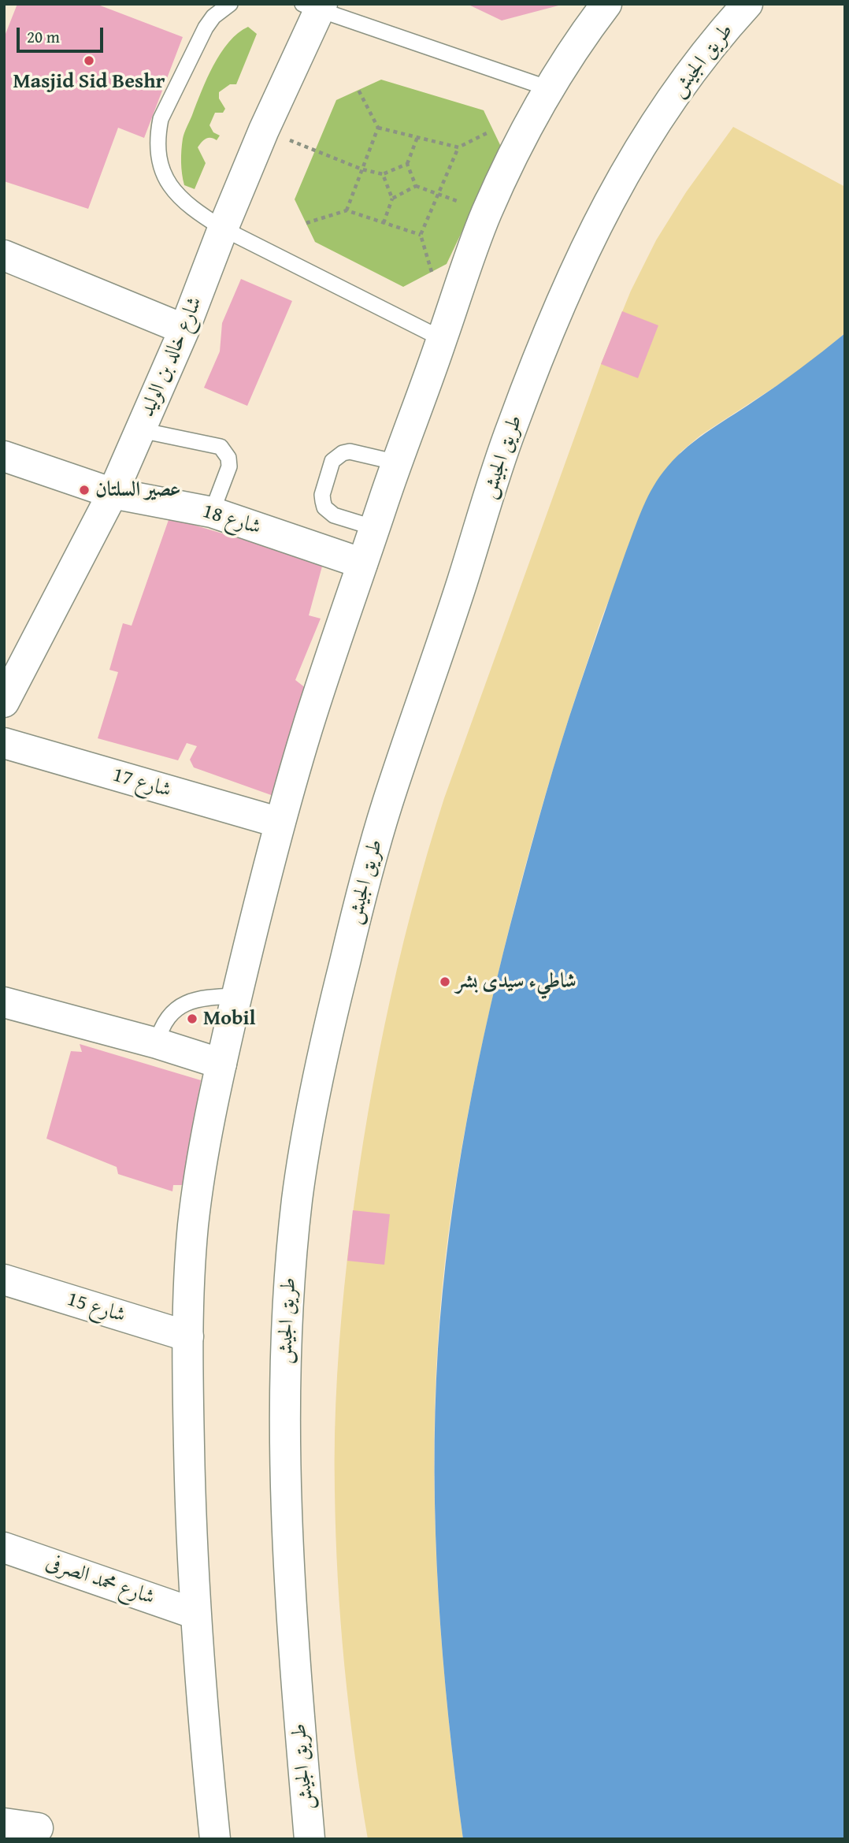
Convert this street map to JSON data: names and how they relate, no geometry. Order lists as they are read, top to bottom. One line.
{"streets":{"main road":["طريق الجيش","شارع خالد بن الوليد","شارع 18","شارع 17","شارع 15","شارع محمد الصرفى"]},"crossings":[["شارع خالد بن الوليد","شارع 18"]],"places":["Masjid Sid Beshr","عصير السلتان","شاطيء سيدى بشر","Mobil"],"scale_bar":"20 m"}
